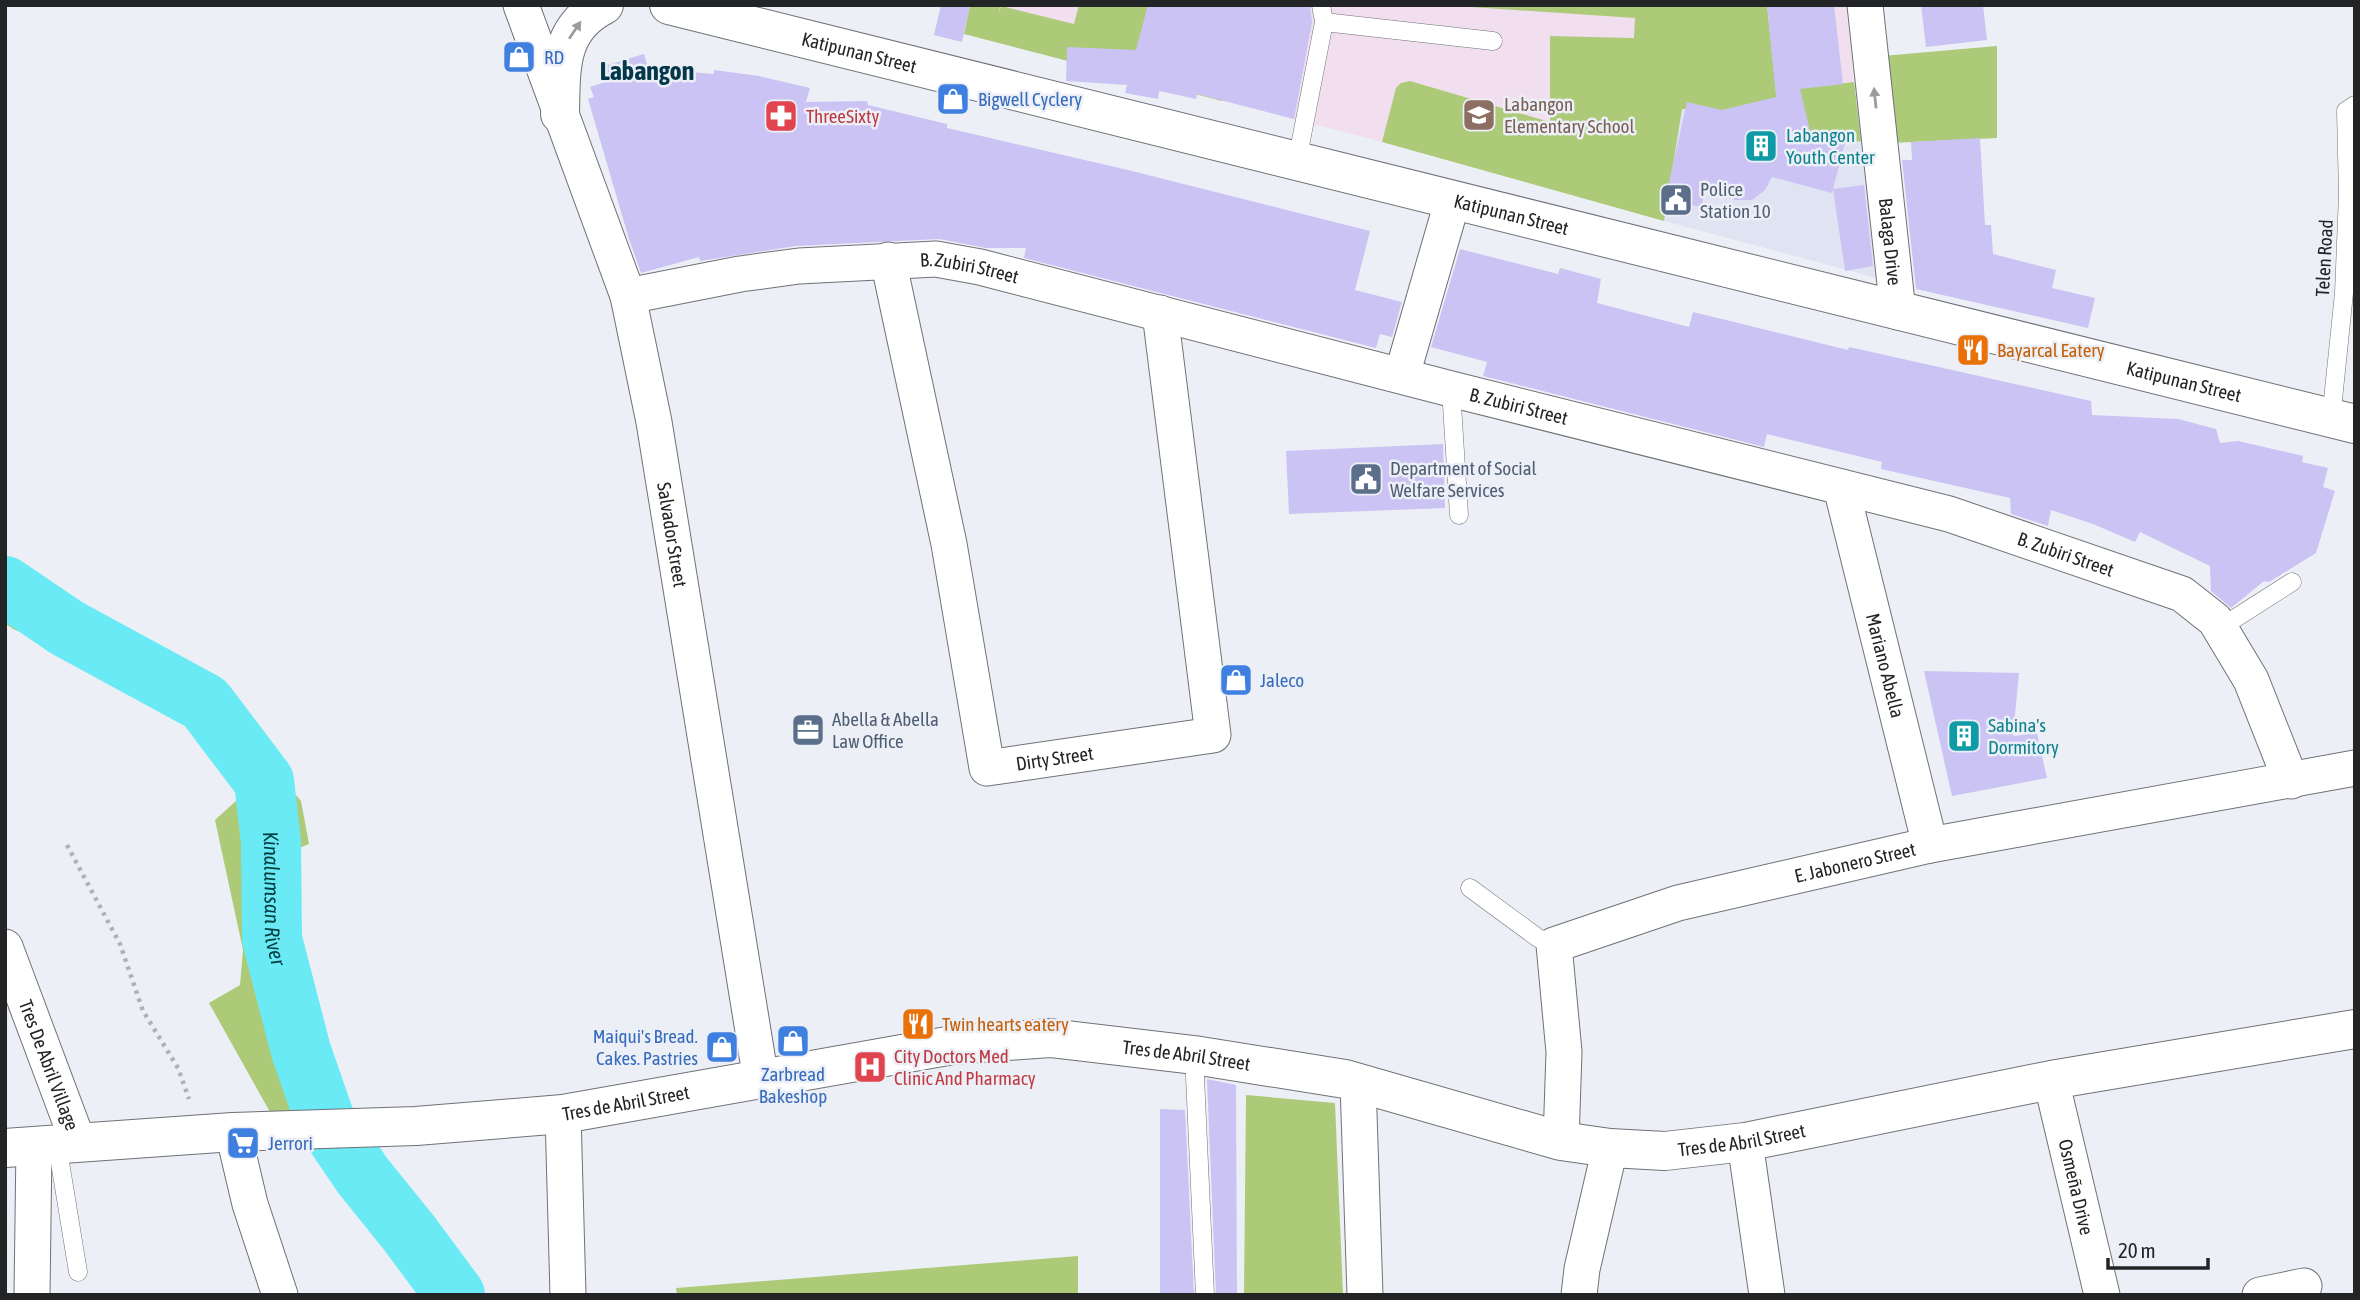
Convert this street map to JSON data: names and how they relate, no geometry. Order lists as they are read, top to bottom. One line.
{"streets":{"street":["Katipunan Street","Balaga Drive","B. Zubiri Street","Salvador Street","Mariano Abella","Dirty Street","E. Jabonero Street","Tres de Abril Street","Tres De Abril Village","Osmeña Drive"],"lane":["Telen Road"]},"crossings":[["Katipunan Street","Balaga Drive"],["Katipunan Street","Telen Road"],["B. Zubiri Street","Salvador Street"],["B. Zubiri Street","Mariano Abella"],["B. Zubiri Street","Dirty Street"],["B. Zubiri Street","E. Jabonero Street"],["Salvador Street","Tres de Abril Street"],["Mariano Abella","E. Jabonero Street"],["Tres de Abril Street","Tres De Abril Village"],["Tres de Abril Street","Osmeña Drive"]],"one_way":["Balaga Drive"],"districts":["Labangon"],"water":["Kinalumsan River"],"places":{"shop":["RD","Bigwell Cyclery","Jaleco","Zarbread Bakeshop","Maiqui's Bread. Cakes. Pastries"],"school or university":["Labangon Elementary School"],"pharmacy":["ThreeSixty"],"building":["Labangon Youth Center","Sabina's Dormitory"],"public building":["Police Station 10","Department of Social Welfare Services"],"restaurant":["Bayarcal Eatery","Twin hearts eatery"],"office":["Abella & Abella Law Office"],"hospital":["City Doctors Med Clinic And Pharmacy"],"supermarket":["Jerrori"]},"scale_bar":"20 m"}
